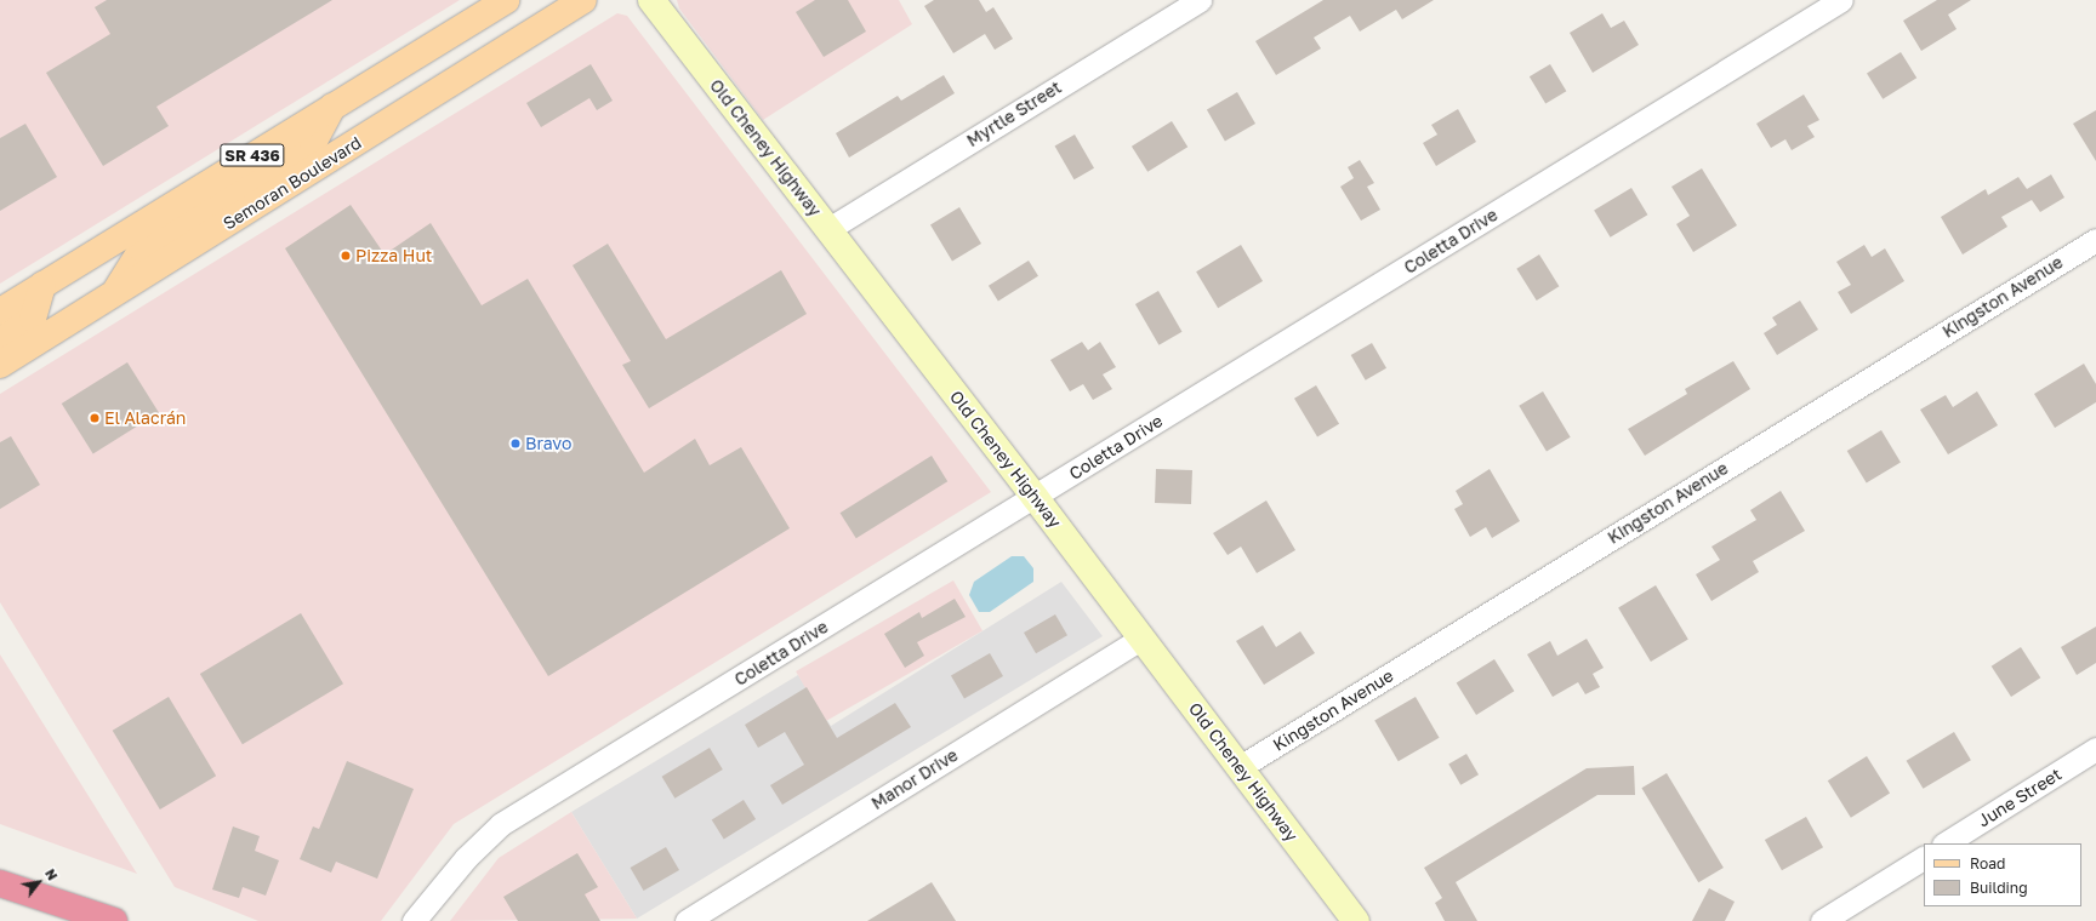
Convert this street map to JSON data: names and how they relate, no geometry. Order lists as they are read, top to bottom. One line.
{"streets":{"main road":["SR 436","Semoran Boulevard"],"street":["Myrtle Street","Old Cheney Highway","Coletta Drive","Kingston Avenue","Manor Drive","June Street"]},"crossings":[["Myrtle Street","Old Cheney Highway"],["Old Cheney Highway","Coletta Drive"],["Old Cheney Highway","Kingston Avenue"],["Old Cheney Highway","Manor Drive"]],"places":["Pizza Hut","El Alacrán","Bravo"],"legend":["Road","Building"],"north":"top right"}
